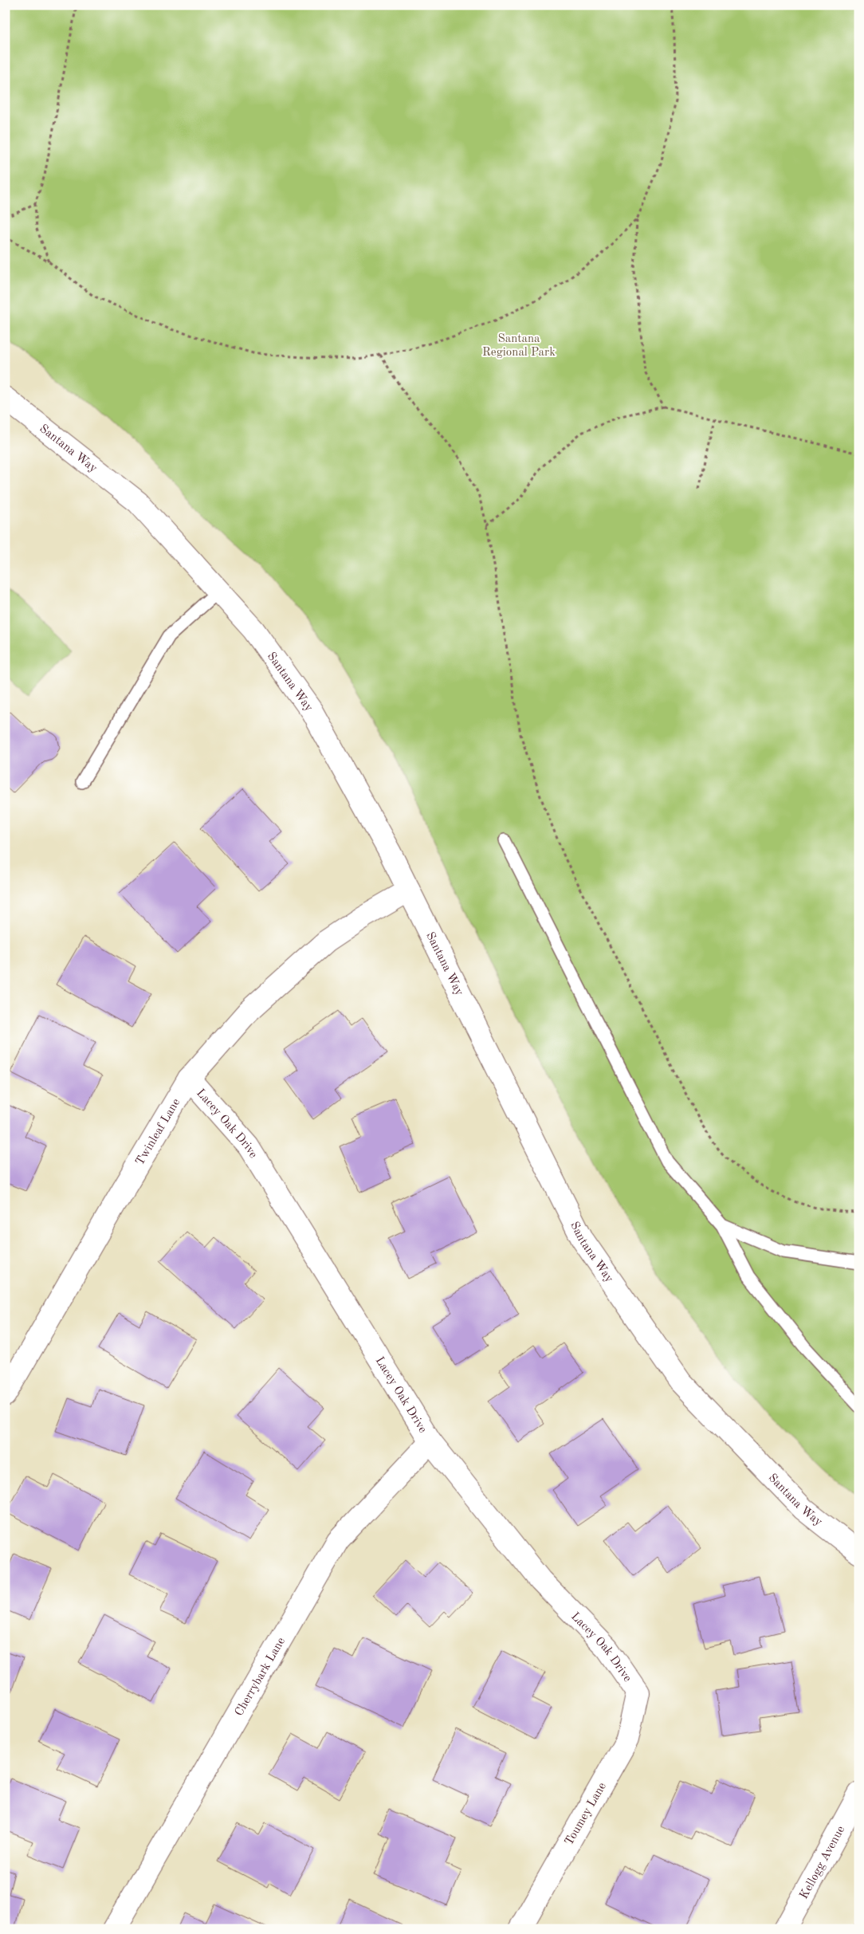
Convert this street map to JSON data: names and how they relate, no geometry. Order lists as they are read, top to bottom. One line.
{"streets":{"street":["Santana Way","Lacey Oak Drive","Twinleaf Lane","Cherrybark Lane","Toumey Lane","Kellogg Avenue"]},"crossings":[["Santana Way","Twinleaf Lane"],["Lacey Oak Drive","Twinleaf Lane"],["Lacey Oak Drive","Cherrybark Lane"],["Lacey Oak Drive","Toumey Lane"]],"parks":["Santana Regional Park"]}
